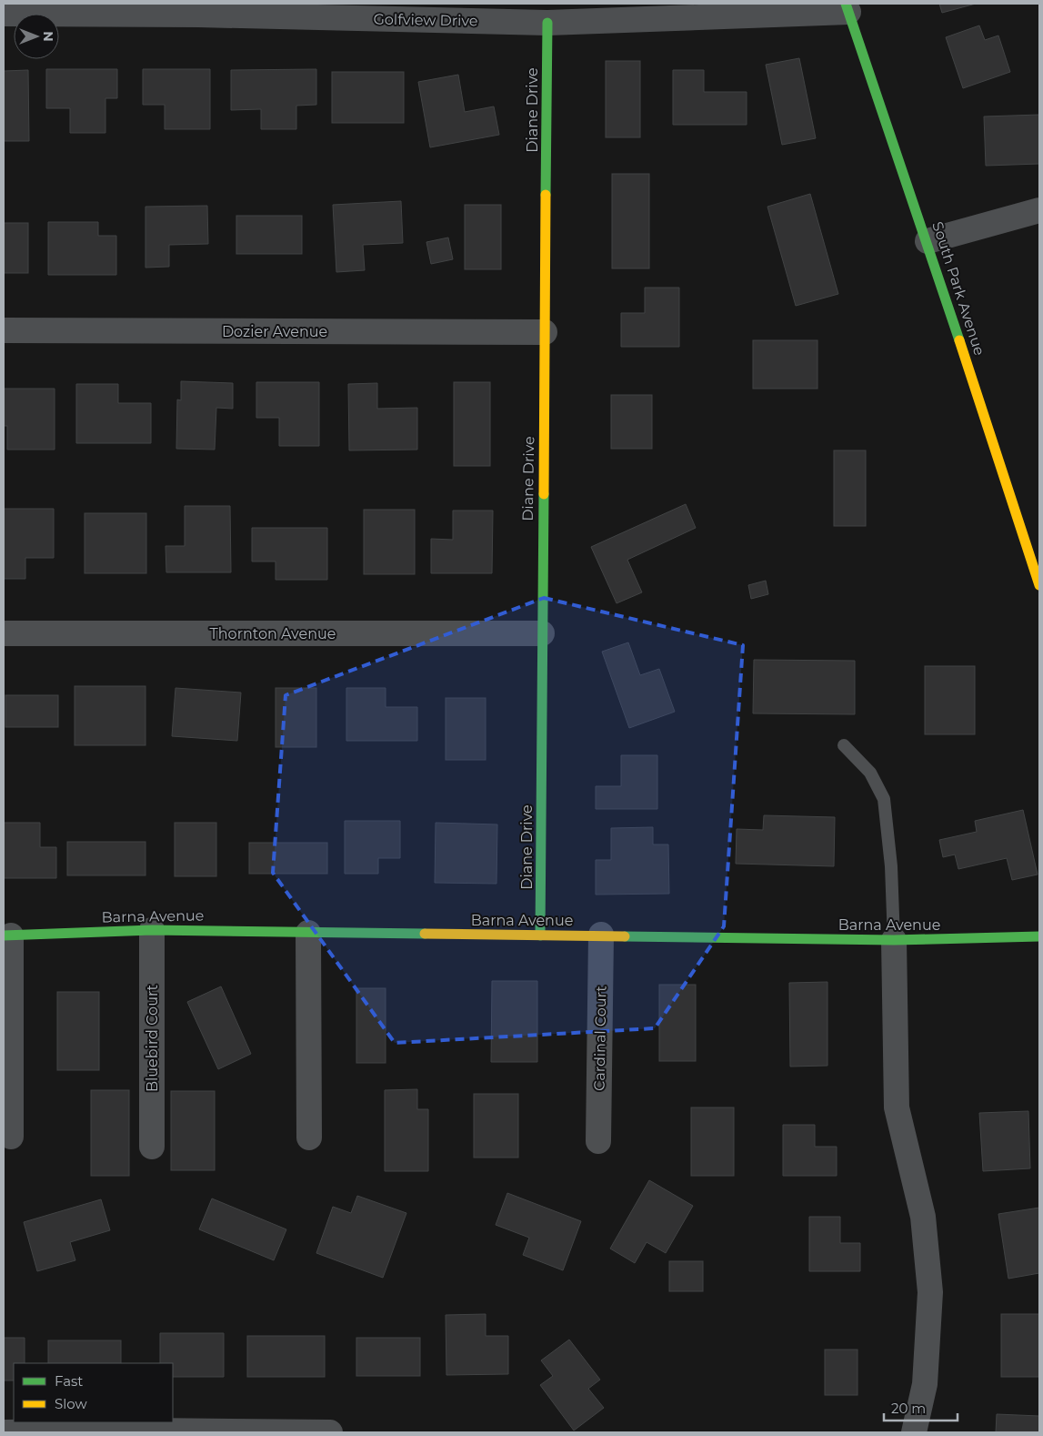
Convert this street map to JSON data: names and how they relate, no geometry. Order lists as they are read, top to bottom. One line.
{"streets":{"street":["Golfview Drive","Diane Drive","South Park Avenue","Dozier Avenue","Thornton Avenue","Barna Avenue","Bluebird Court","Cardinal Court"]},"crossings":[["Golfview Drive","Diane Drive"],["Golfview Drive","South Park Avenue"],["Diane Drive","Dozier Avenue"],["Diane Drive","Thornton Avenue"],["Diane Drive","Barna Avenue"],["Barna Avenue","Bluebird Court"],["Barna Avenue","Cardinal Court"]],"legend":["Fast","Slow"],"scale_bar":"20 m","north":"right"}
